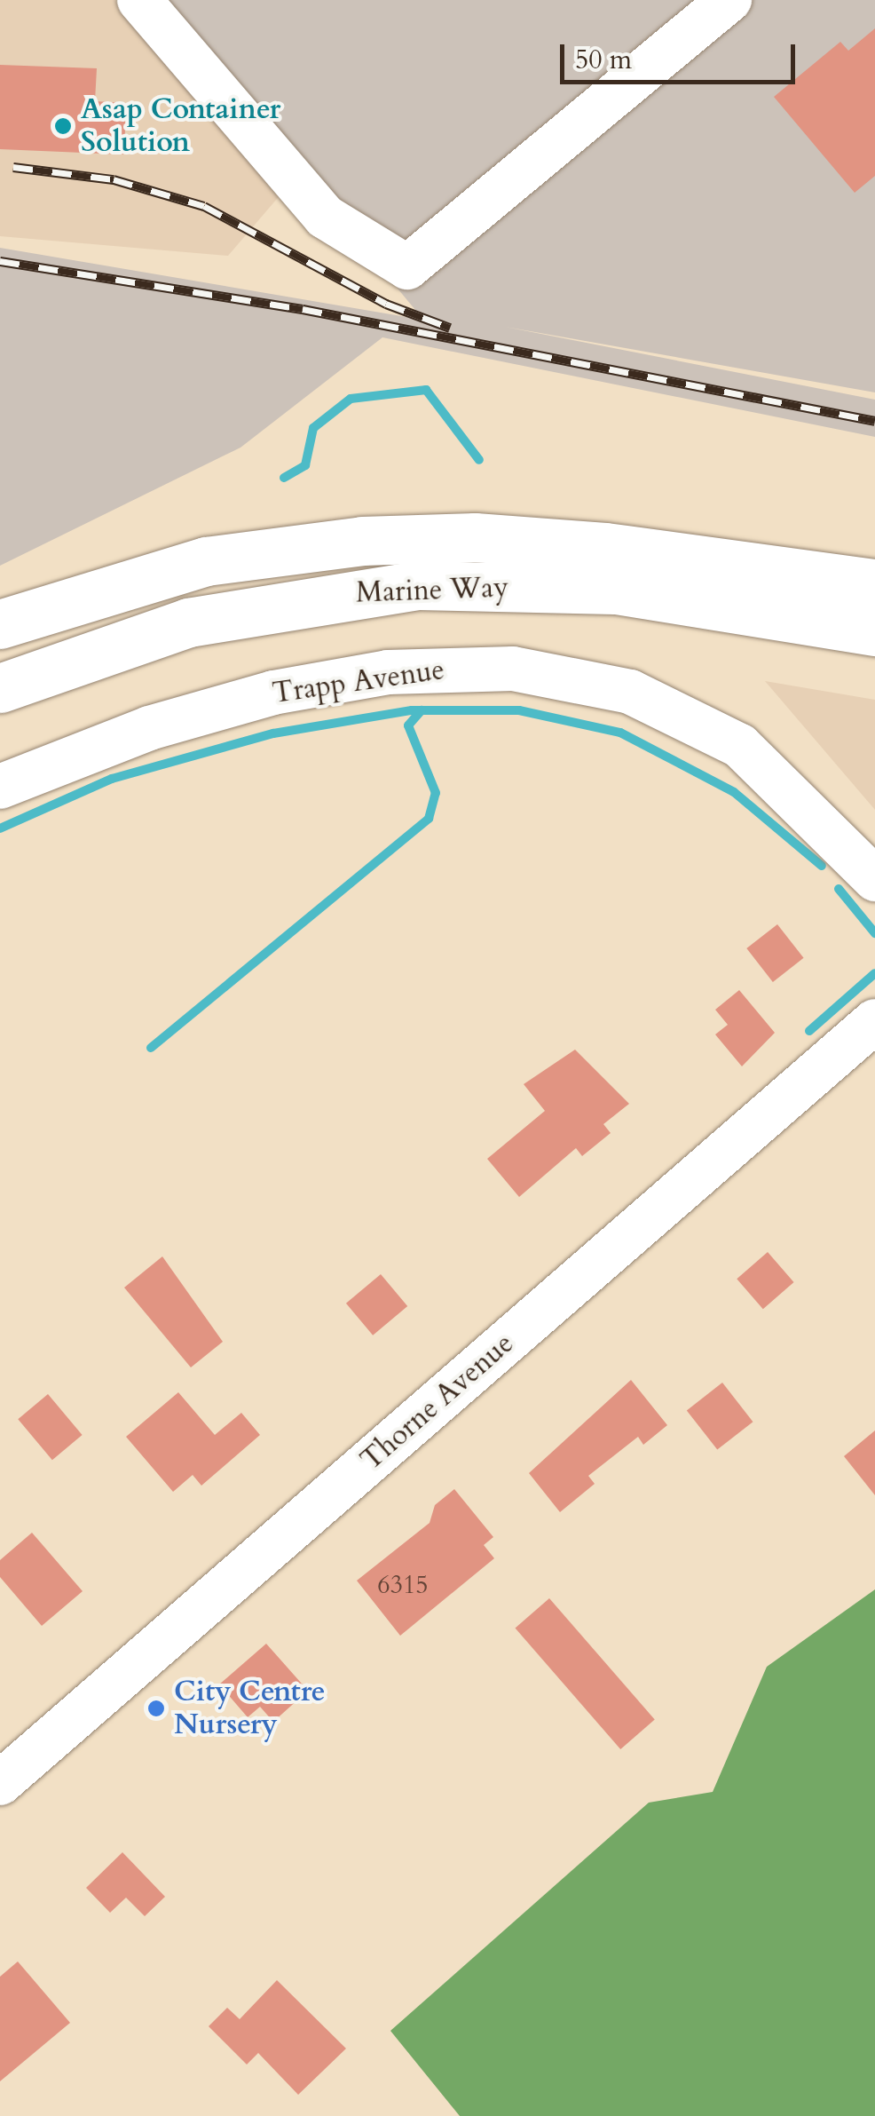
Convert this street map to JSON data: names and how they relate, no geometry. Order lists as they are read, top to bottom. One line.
{"streets":{"main road":["Marine Way"],"street":["Trapp Avenue","Thorne Avenue"]},"places":["Asap Container Solution","City Centre Nursery"],"house_numbers":["6315"],"scale_bar":"50 m"}
